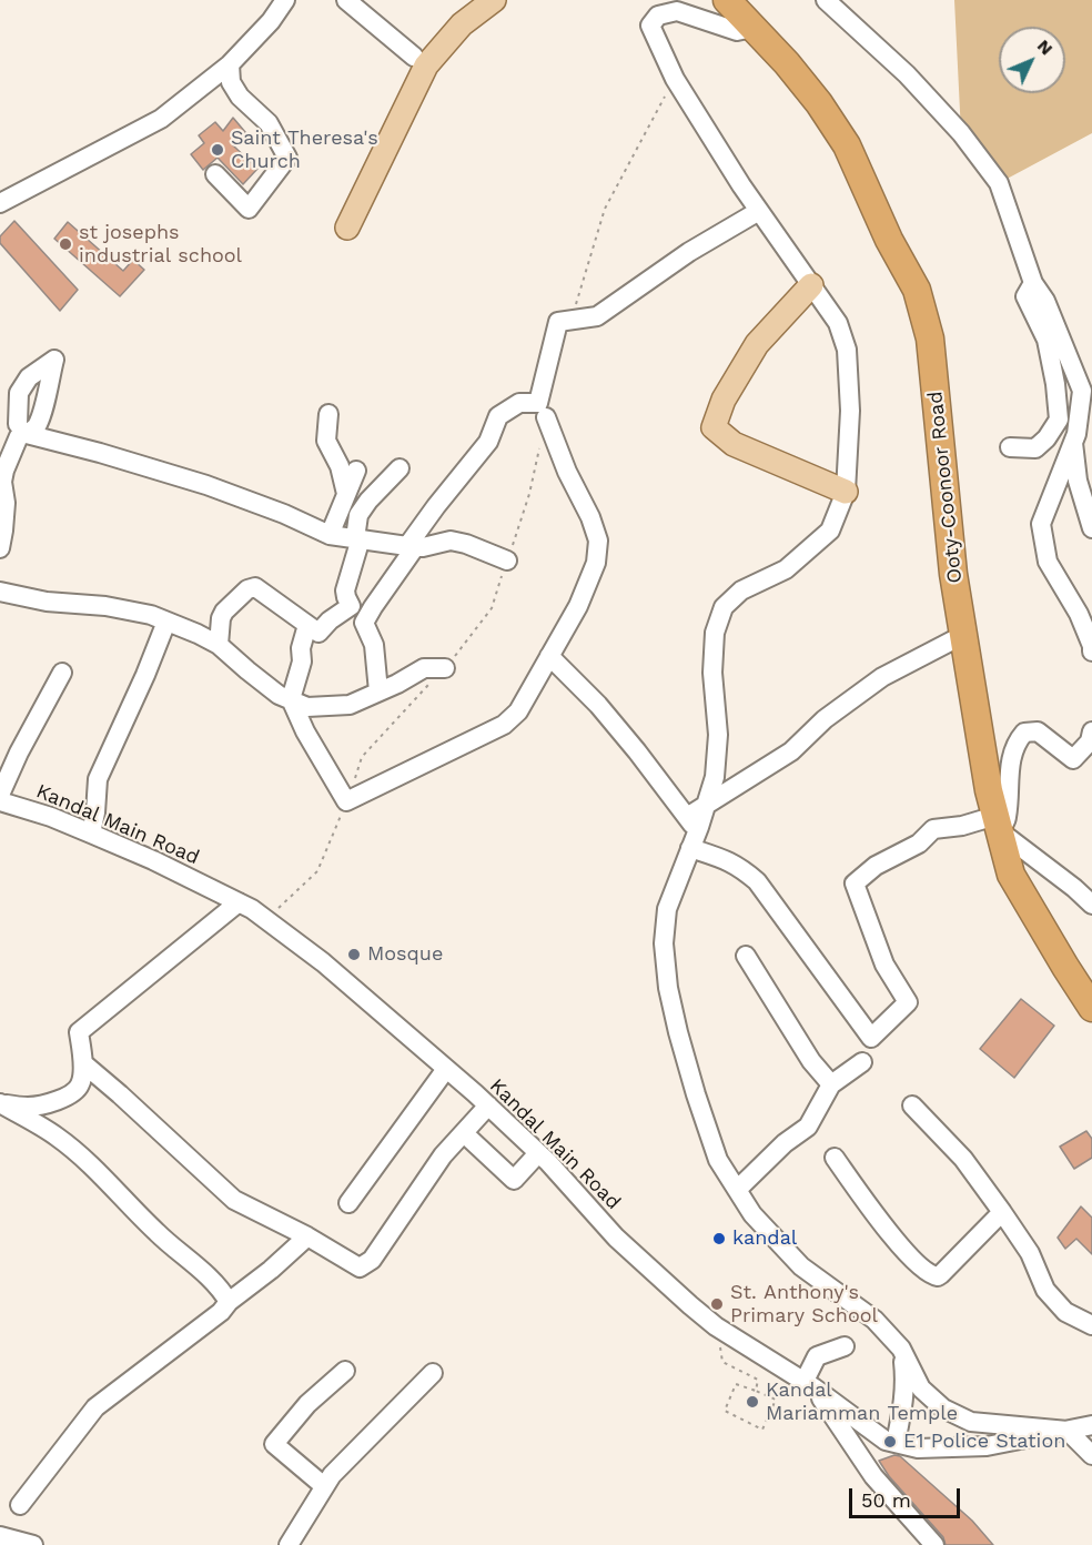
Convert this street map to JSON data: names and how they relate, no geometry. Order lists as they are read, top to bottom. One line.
{"streets":{"highway":["Ooty-Coonoor Road"],"street":["Kandal Main Road"]},"places":["Saint Theresa's Church","st josephs industrial school","Mosque","kandal","St. Anthony's Primary School","Kandal Mariamman Temple","E1 Police Station"],"scale_bar":"50 m","north":"top right"}
